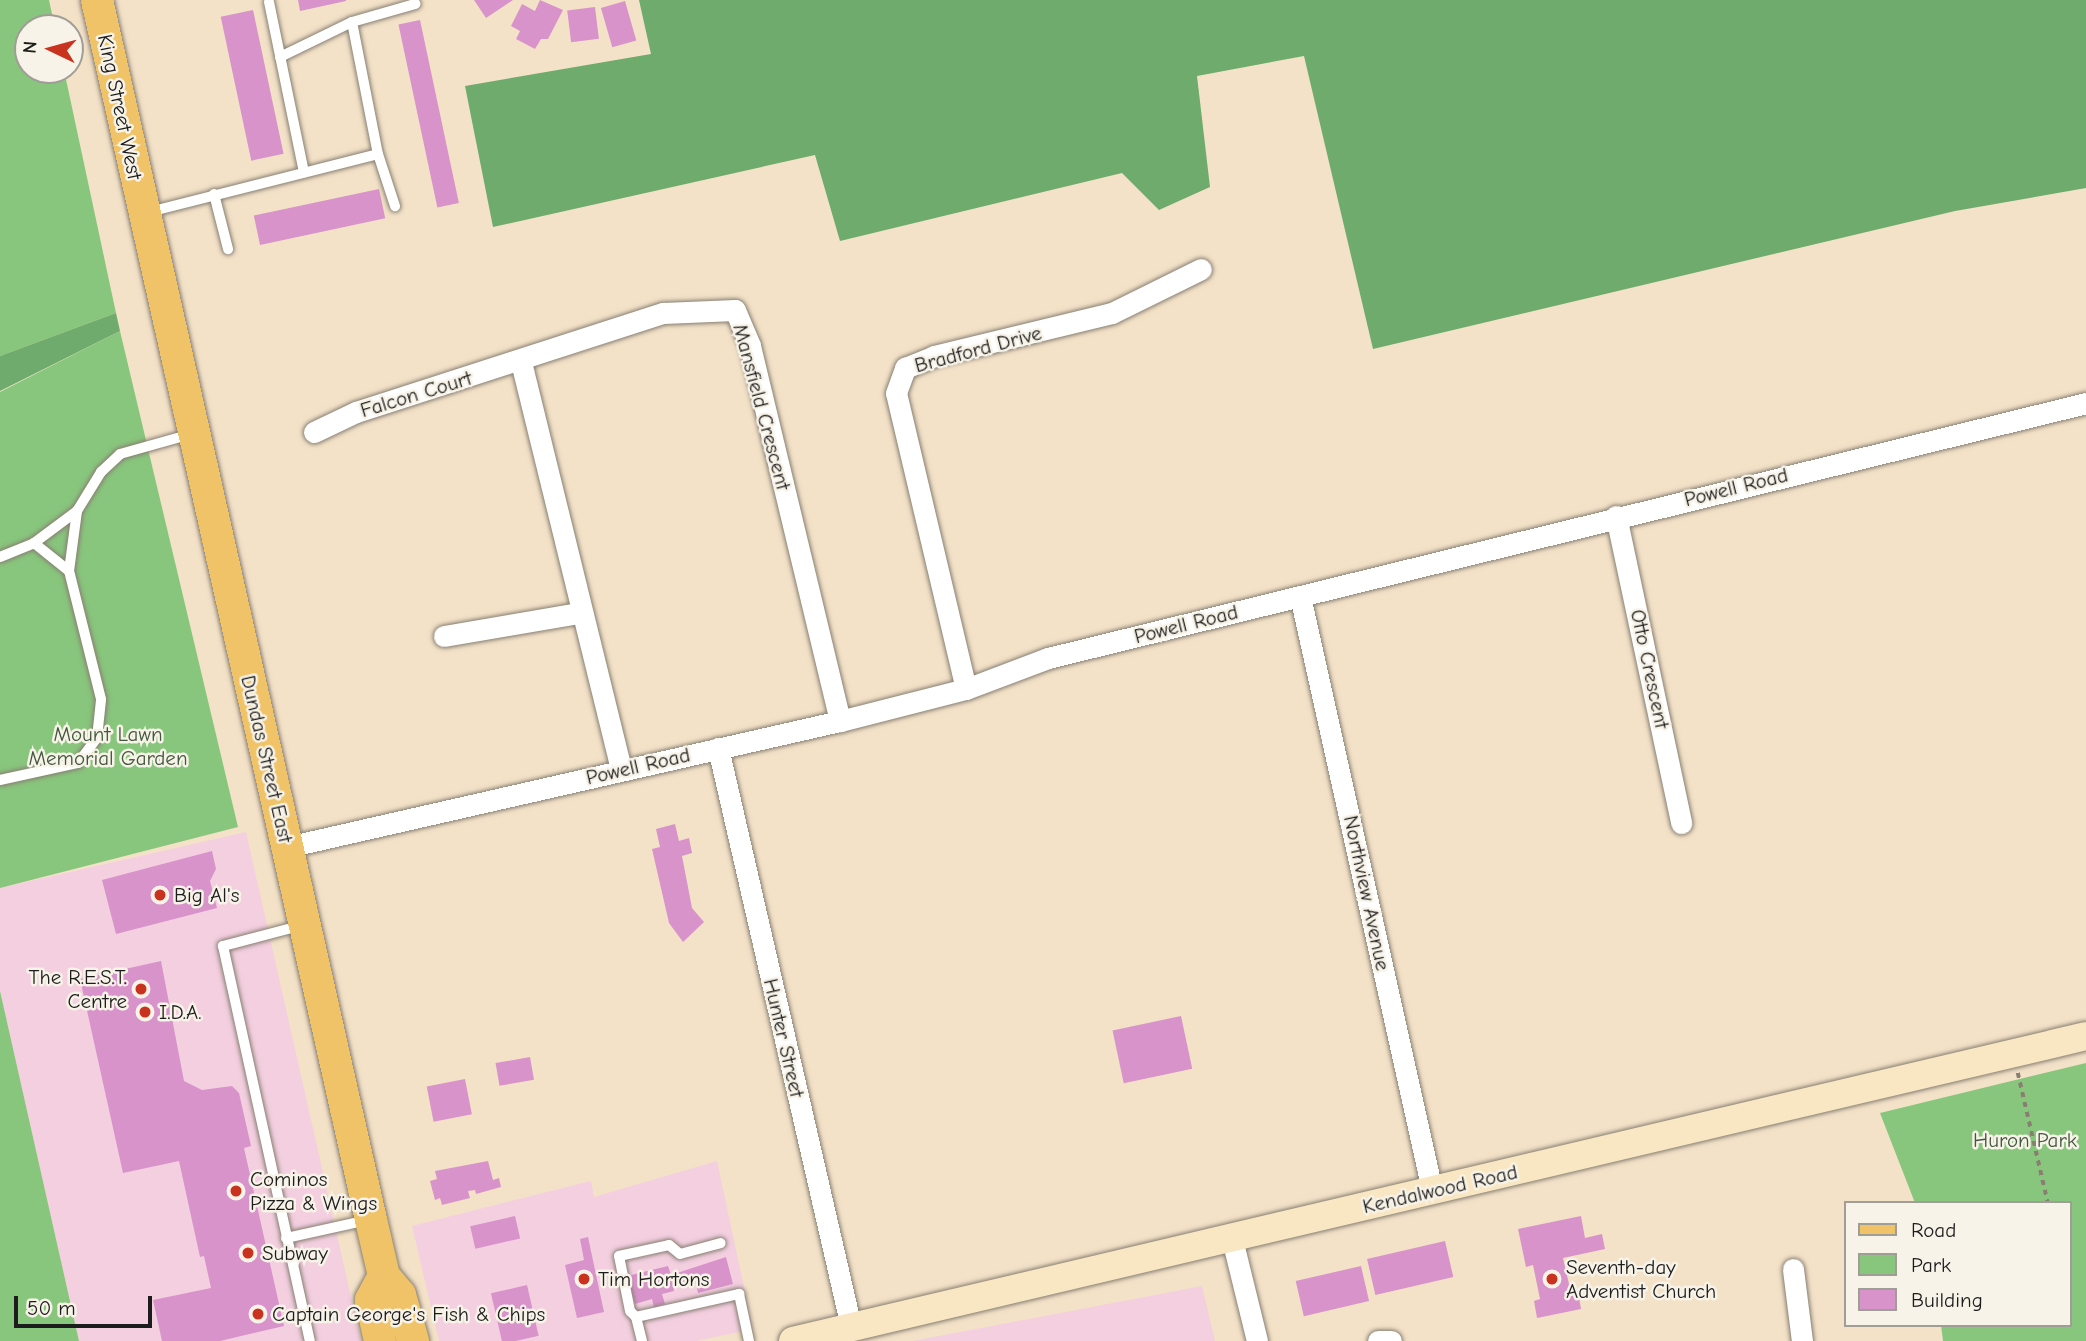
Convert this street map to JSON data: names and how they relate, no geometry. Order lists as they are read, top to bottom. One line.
{"streets":{"main road":["King Street West","Dundas Street East"],"street":["Bradford Drive","Falcon Court","Mansfield Crescent","Powell Road","Otto Crescent","Northview Avenue","Hunter Street","Kendalwood Road"]},"crossings":[["King Street West","Dundas Street East"],["Bradford Drive","Powell Road"],["Falcon Court","Mansfield Crescent"],["Mansfield Crescent","Powell Road"],["Powell Road","Otto Crescent"],["Powell Road","Dundas Street East"],["Powell Road","Northview Avenue"],["Powell Road","Hunter Street"],["Northview Avenue","Kendalwood Road"],["Hunter Street","Kendalwood Road"]],"parks":["Mount Lawn Memorial Garden","Huron Park"],"places":["Big Al's","The R.E.S.T. Centre","I.D.A.","Cominos Pizza & Wings","Subway","Tim Hortons","Seventh-day Adventist Church","Captain George's Fish & Chips"],"legend":["Road","Park","Building"],"scale_bar":"50 m","north":"left"}
